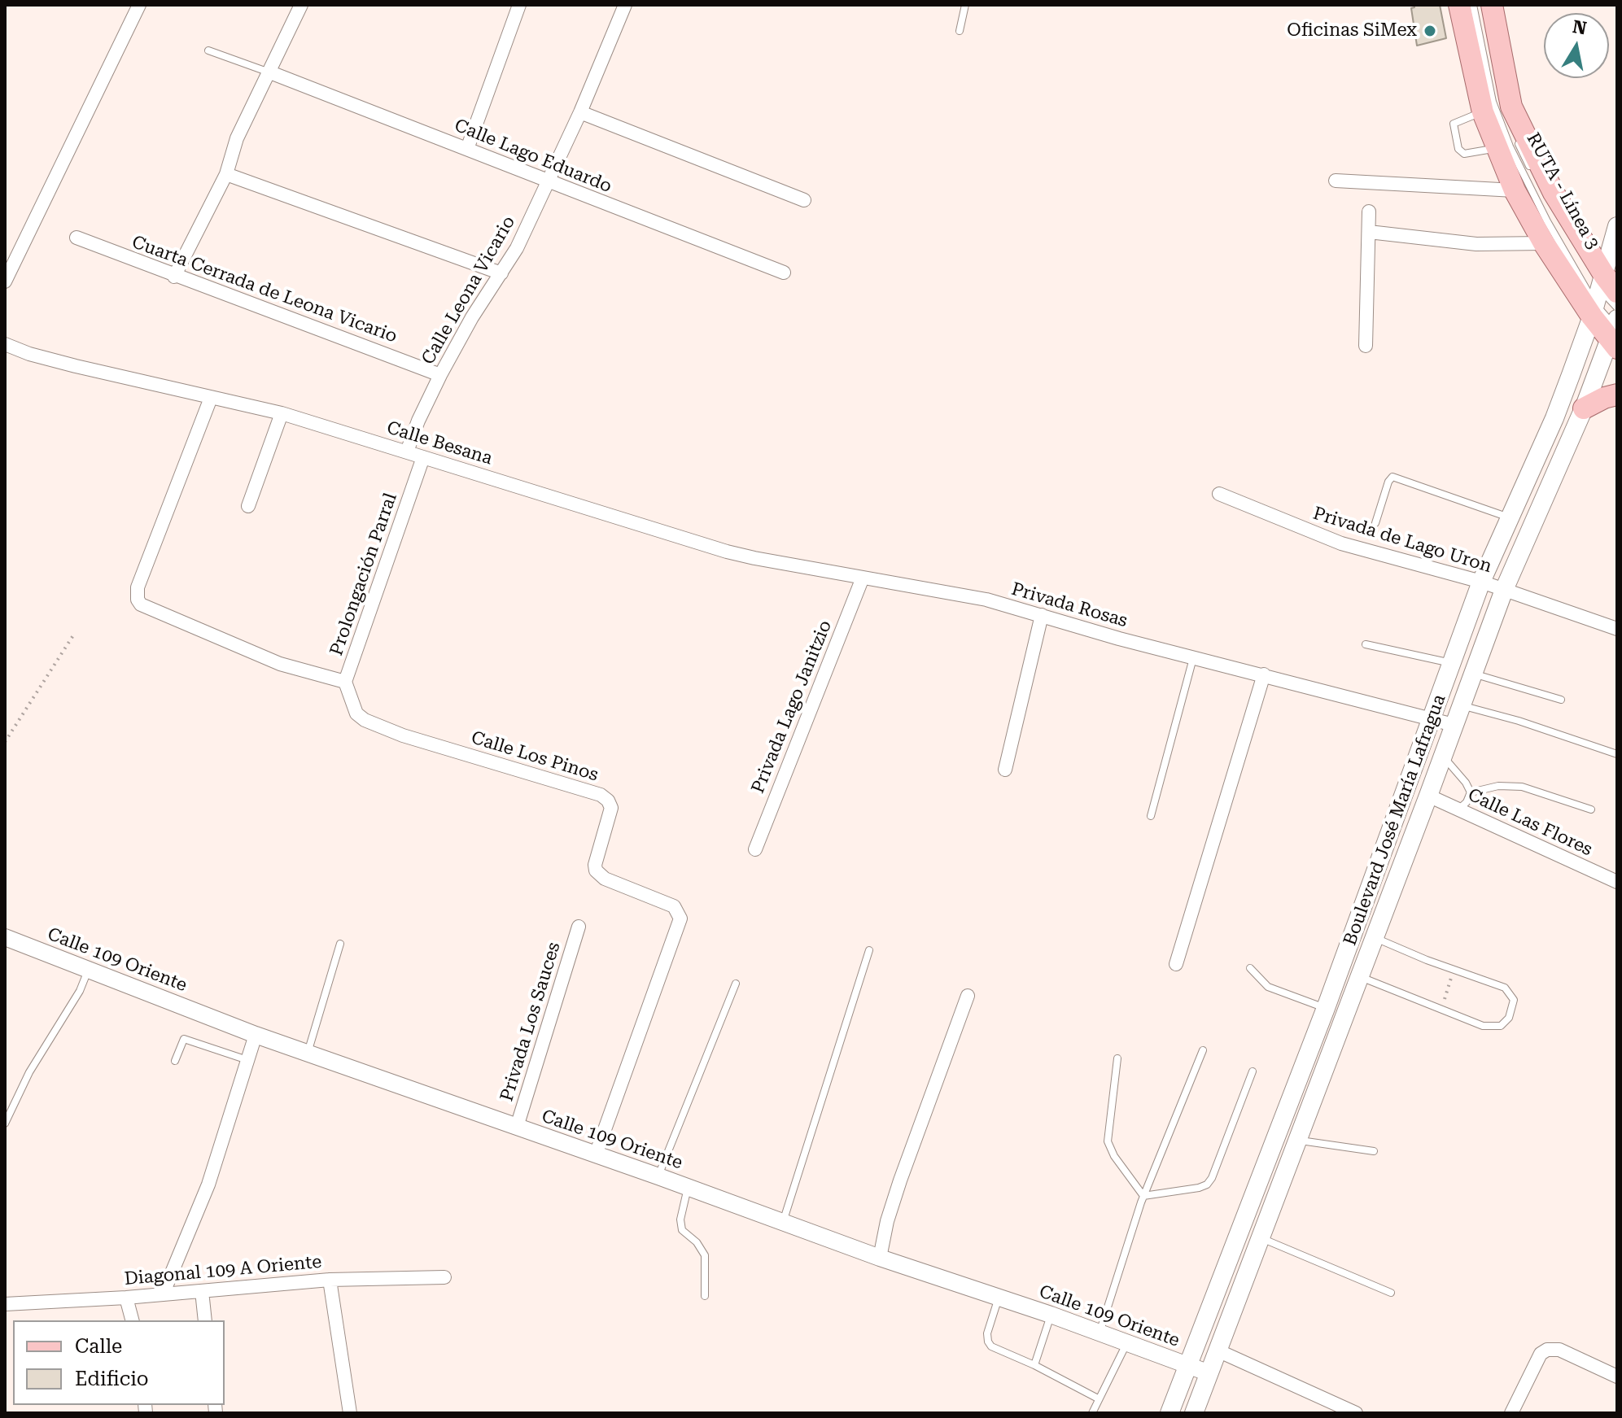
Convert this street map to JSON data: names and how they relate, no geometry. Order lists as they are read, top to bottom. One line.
{"streets":{"main road":["Boulevard José María Lafragua"],"street":["Calle Lago Eduardo","Cuarta Cerrada de Leona Vicario","Calle Leona Vicario","Calle Besana","Privada de Lago Uron","Prolongación Parral","Privada Rosas","Privada Lago Janitzio","Calle Los Pinos","Calle Las Flores","Calle 109 Oriente","Privada Los Sauces","Diagonal 109 A Oriente"],"lane":["RUTA - Línea 3"]},"crossings":[["Calle Lago Eduardo","Calle Leona Vicario"],["Cuarta Cerrada de Leona Vicario","Calle Leona Vicario"],["Calle Leona Vicario","Calle Besana"],["Calle Besana","Prolongación Parral"],["Calle Besana","Privada Rosas"],["Calle Besana","Privada Lago Janitzio"],["Privada de Lago Uron","Boulevard José María Lafragua"],["Prolongación Parral","Calle Los Pinos"],["Privada Rosas","Privada Lago Janitzio"],["Privada Rosas","Boulevard José María Lafragua"],["Calle Los Pinos","Calle 109 Oriente"],["Boulevard José María Lafragua","Calle Las Flores"],["Boulevard José María Lafragua","Calle 109 Oriente"],["Calle 109 Oriente","Privada Los Sauces"]],"places":["Oficinas SiMex"],"legend":["Calle","Edificio"],"north":"top"}
